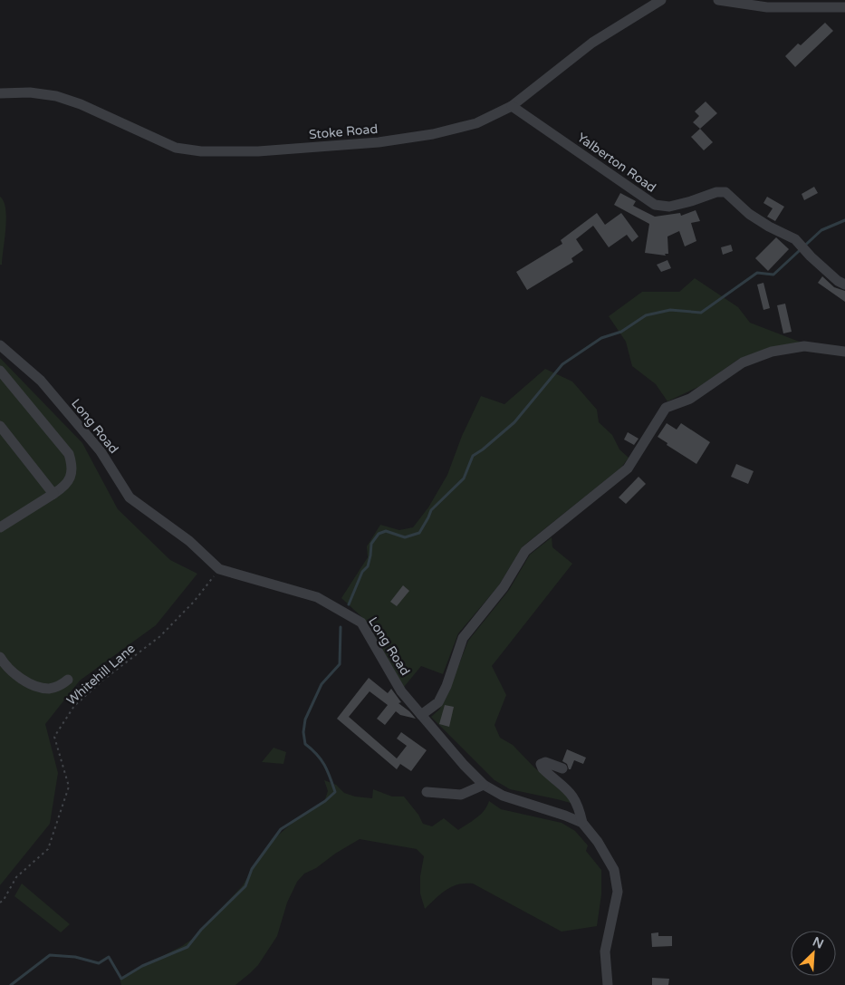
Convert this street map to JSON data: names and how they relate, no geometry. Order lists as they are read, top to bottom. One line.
{"streets":{"street":["Stoke Road","Yalberton Road","Long Road"],"path":["Whitehill Lane"]},"crossings":[["Stoke Road","Yalberton Road"],["Long Road","Whitehill Lane"]],"north":"top right"}
